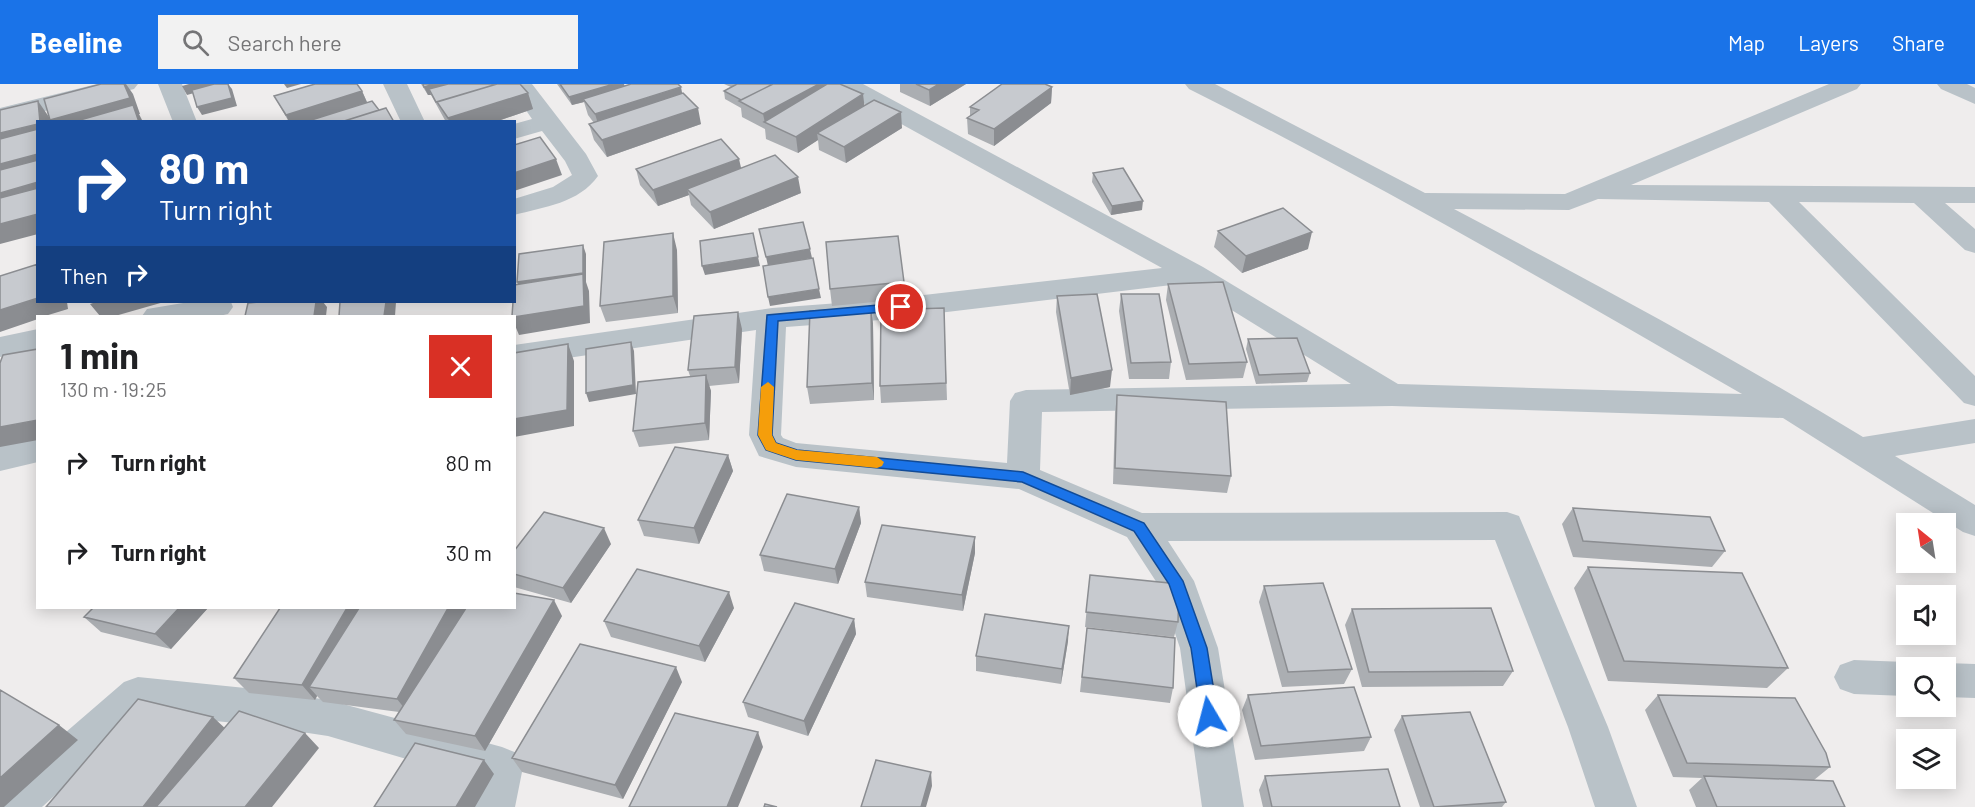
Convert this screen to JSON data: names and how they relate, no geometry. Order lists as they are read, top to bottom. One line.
{"north":"top left","page":{"header":"Beeline","search":"Search here","nav":["Map","Layers","Share"],"turn":["80 m","Turn right"],"then":"Then","heading":["1 min","130 m · 19:25"],"list":[{"name":"Turn right","value":"80 m"},{"name":"Turn right","value":"30 m"}]}}
